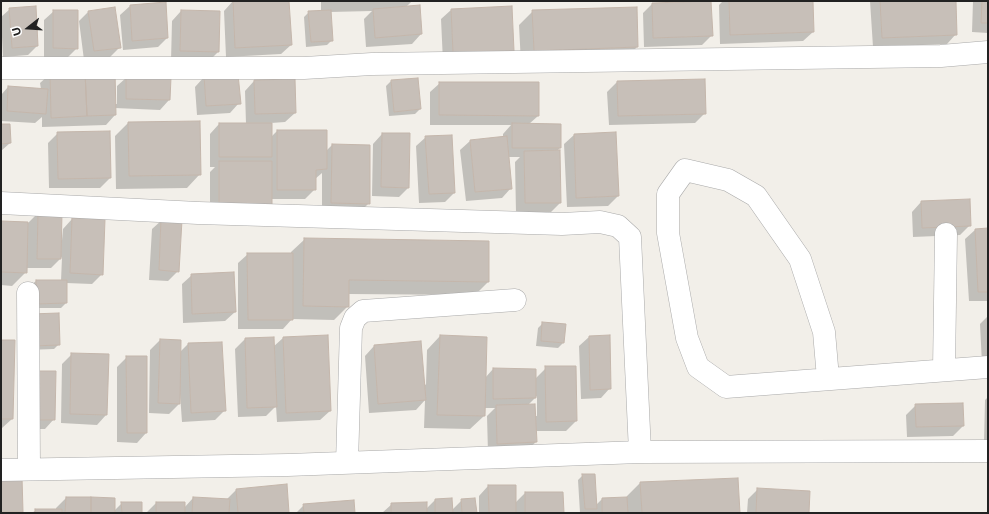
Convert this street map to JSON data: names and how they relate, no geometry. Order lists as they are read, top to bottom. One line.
{"north":"left"}
